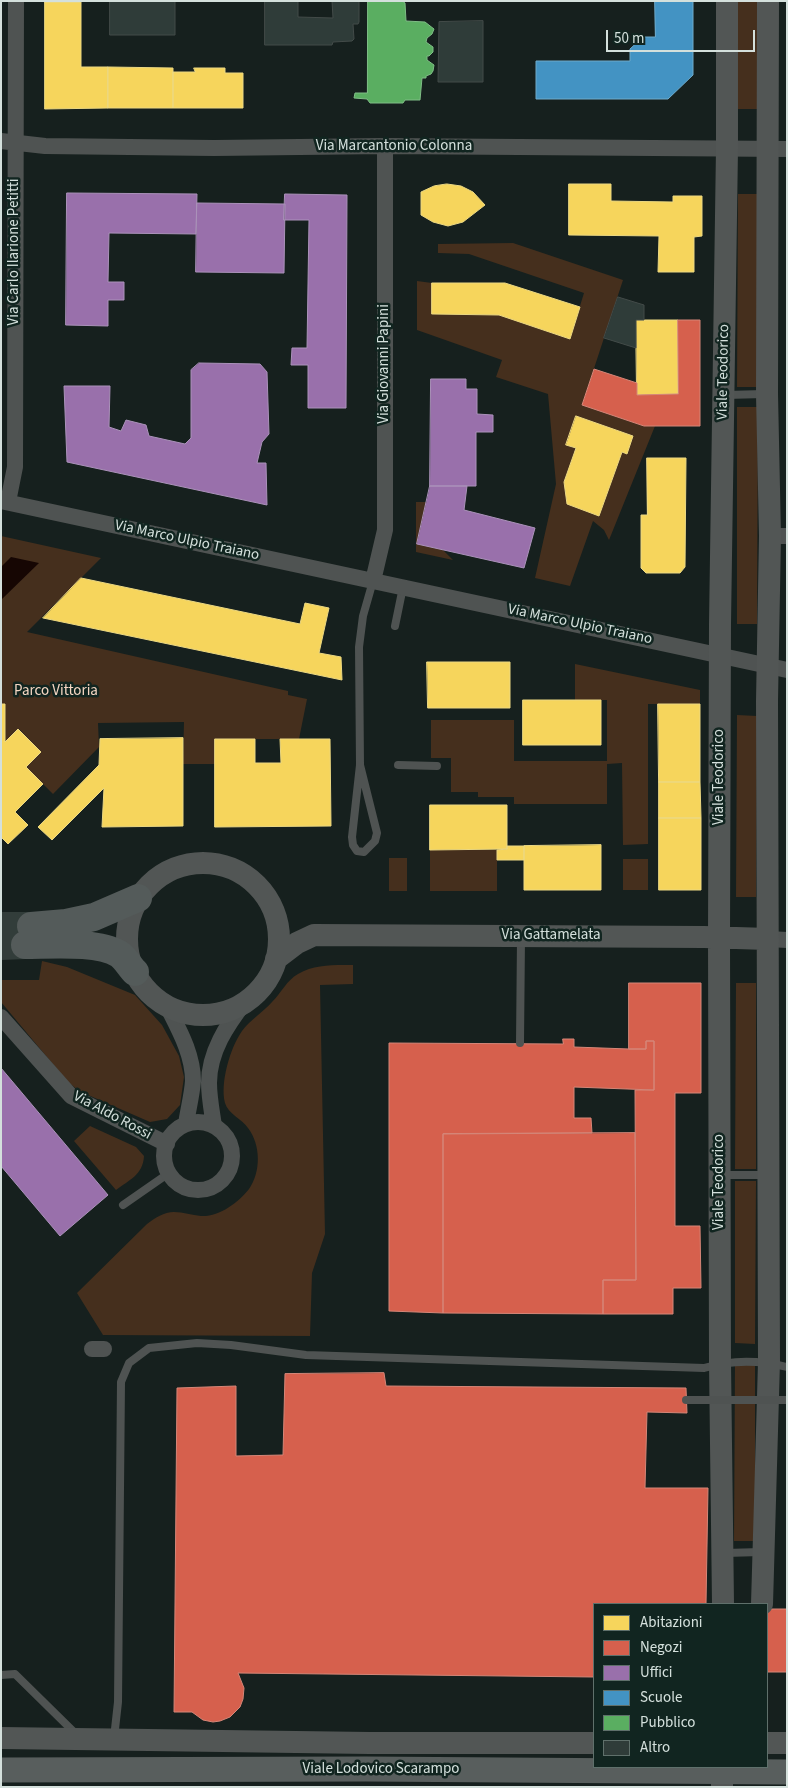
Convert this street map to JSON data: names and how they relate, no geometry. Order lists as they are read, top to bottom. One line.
{"streets":{"main road":["Viale Lodovico Scarampo"],"street":["Via Marcantonio Colonna","Via Carlo Ilarione Petitti","Via Giovanni Papini","Viale Teodorico","Via Marco Ulpio Traiano","Via Gattamelata","Via Aldo Rossi"]},"crossings":[["Via Marcantonio Colonna","Via Carlo Ilarione Petitti"],["Via Marcantonio Colonna","Via Giovanni Papini"],["Via Marcantonio Colonna","Viale Teodorico"],["Via Carlo Ilarione Petitti","Via Marco Ulpio Traiano"],["Via Giovanni Papini","Via Marco Ulpio Traiano"],["Viale Teodorico","Via Marco Ulpio Traiano"],["Viale Teodorico","Via Gattamelata"]],"parks":["Parco Vittoria"],"legend":["Abitazioni","Negozi","Uffici","Scuole","Pubblico","Altro"],"scale_bar":"50 m"}
